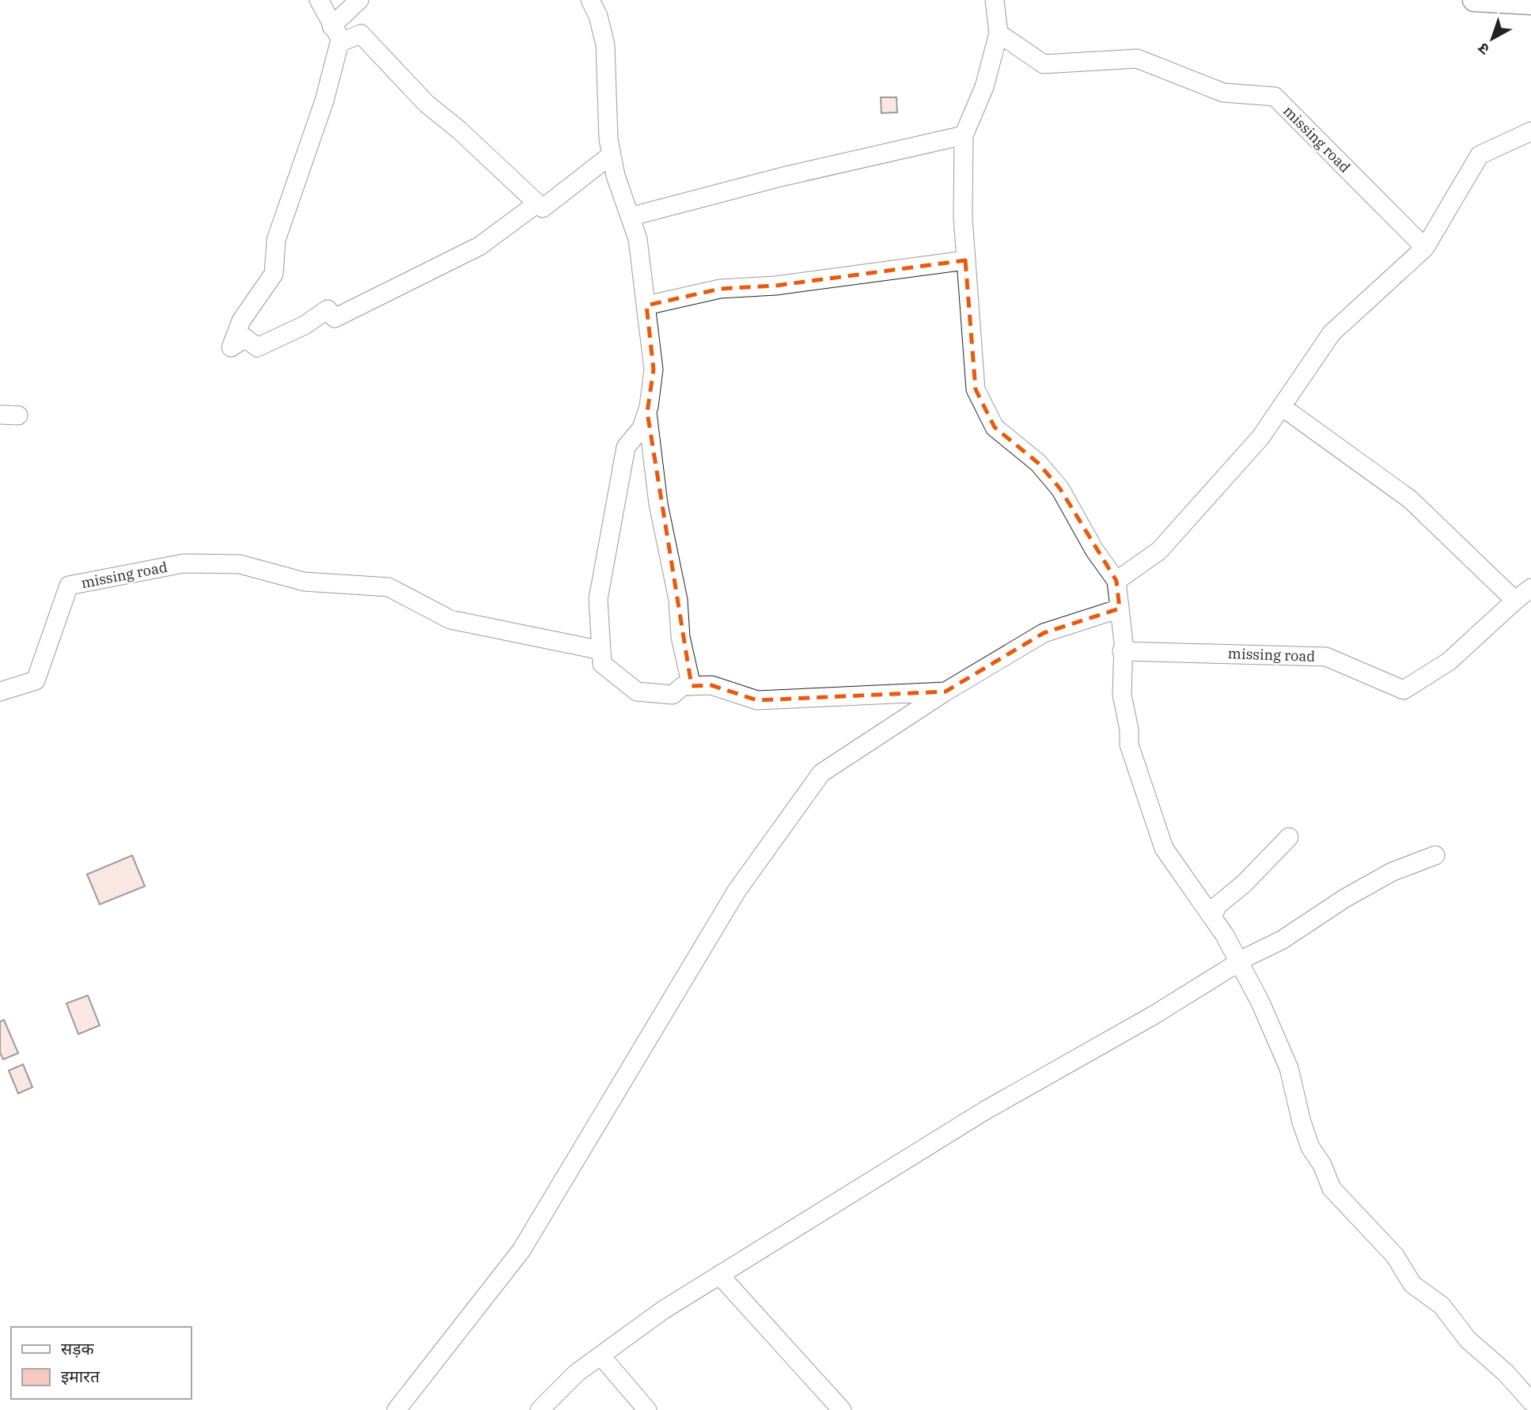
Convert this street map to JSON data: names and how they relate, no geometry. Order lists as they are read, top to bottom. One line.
{"streets":{"street":["missing road"]},"legend":["सड़क","इमारत"],"north":"bottom left"}
